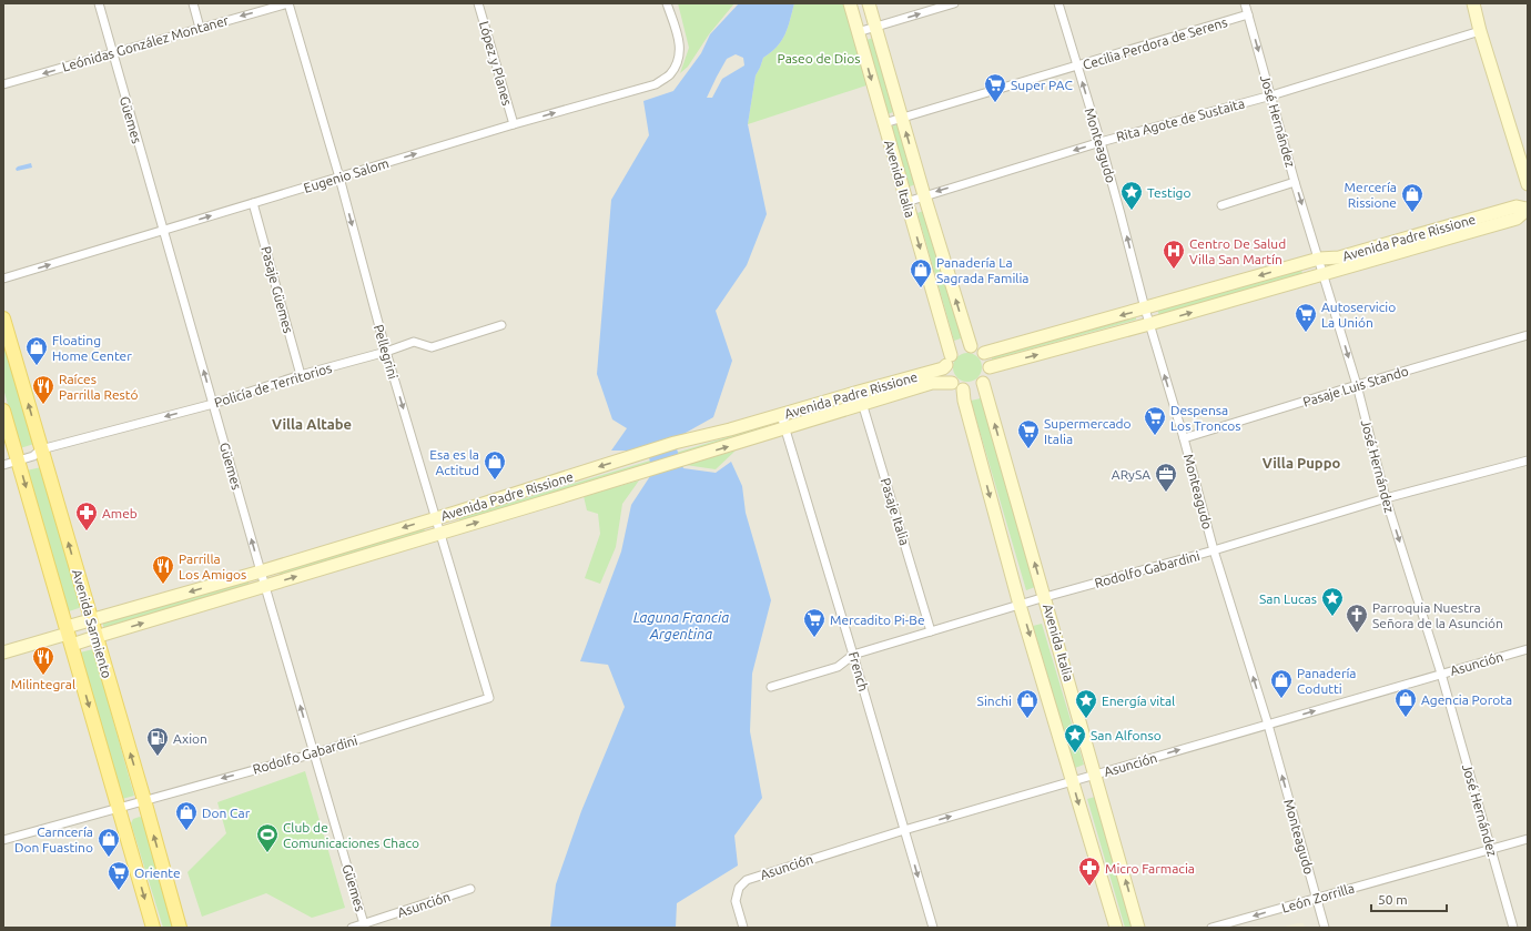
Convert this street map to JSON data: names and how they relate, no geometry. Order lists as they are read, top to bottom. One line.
{"streets":{"main road":["Avenida Italia","Avenida Padre Rissione","Avenida Sarmiento"],"street":["Leónidas González Montaner","Cecilia Perdora de Serens","López y Planes","Güemes","Rita Agote de Sustaita","José Hernández","Monteagudo","Eugenio Salom","Pasaje Güemes","Pellegrini","Policía de Territorios","Pasaje Luis Stando","Pasaje Italia","Rodolfo Gabardini","Asunción","French","León Zorrilla"]},"crossings":[["Leónidas González Montaner","Güemes"],["Leónidas González Montaner","Pellegrini"],["Cecilia Perdora de Serens","José Hernández"],["Cecilia Perdora de Serens","Monteagudo"],["Cecilia Perdora de Serens","Avenida Italia"],["López y Planes","Eugenio Salom"],["Güemes","Eugenio Salom"],["Güemes","Avenida Padre Rissione"],["Güemes","Policía de Territorios"],["Güemes","Rodolfo Gabardini"],["Güemes","Asunción"],["Rita Agote de Sustaita","José Hernández"],["Rita Agote de Sustaita","Monteagudo"],["Rita Agote de Sustaita","Avenida Italia"],["José Hernández","Avenida Padre Rissione"],["José Hernández","Pasaje Luis Stando"],["José Hernández","Rodolfo Gabardini"],["José Hernández","Asunción"],["José Hernández","León Zorrilla"],["Monteagudo","Avenida Padre Rissione"],["Monteagudo","Pasaje Luis Stando"],["Monteagudo","Rodolfo Gabardini"],["Monteagudo","Asunción"],["Monteagudo","León Zorrilla"],["Eugenio Salom","Pasaje Güemes"],["Eugenio Salom","Pellegrini"],["Avenida Italia","Avenida Padre Rissione"],["Avenida Italia","Rodolfo Gabardini"],["Avenida Italia","Asunción"],["Avenida Padre Rissione","Pellegrini"],["Avenida Padre Rissione","Pasaje Italia"],["Avenida Padre Rissione","Avenida Sarmiento"],["Avenida Padre Rissione","French"],["Pasaje Güemes","Policía de Territorios"],["Pellegrini","Policía de Territorios"],["Pellegrini","Rodolfo Gabardini"],["Policía de Territorios","Avenida Sarmiento"],["Pasaje Italia","Rodolfo Gabardini"],["Rodolfo Gabardini","Avenida Sarmiento"],["Rodolfo Gabardini","French"],["Asunción","French"]],"one_way":["Leónidas González Montaner","Güemes","José Hernández","Monteagudo","Eugenio Salom","Pellegrini","Asunción"],"districts":["Villa Altabe","Villa Puppo"],"water":["Laguna Francia Argentina"],"parks":["Paseo de Dios"],"places":{"supermarket":["Super PAC","Autoservicio La Unión","Despensa Los Troncos","Supermercado Italia","Mercadito Pi-Be","Oriente"],"place":["Testigo","San Lucas","Energía vital","San Alfonso"],"shop":["Mercería Rissione","Panadería La Sagrada Familia","Floating Home Center","Esa es la Actitud","Panadería Codutti","Agencia Porota","Sinchi","Don Car","Carncería Don Fuastino"],"hospital":["Centro De Salud Villa San Martín"],"restaurant":["Raíces Parrilla Restó","Parrilla Los Amigos","Milintegral"],"office":["ARySA"],"pharmacy":["Ameb","Micro Farmacia"],"church":["Parroquia Nuestra Señora de la Asunción"],"fuel station":["Axion"],"sports":["Club de Comunicaciones Chaco"]},"scale_bar":"50 m"}
